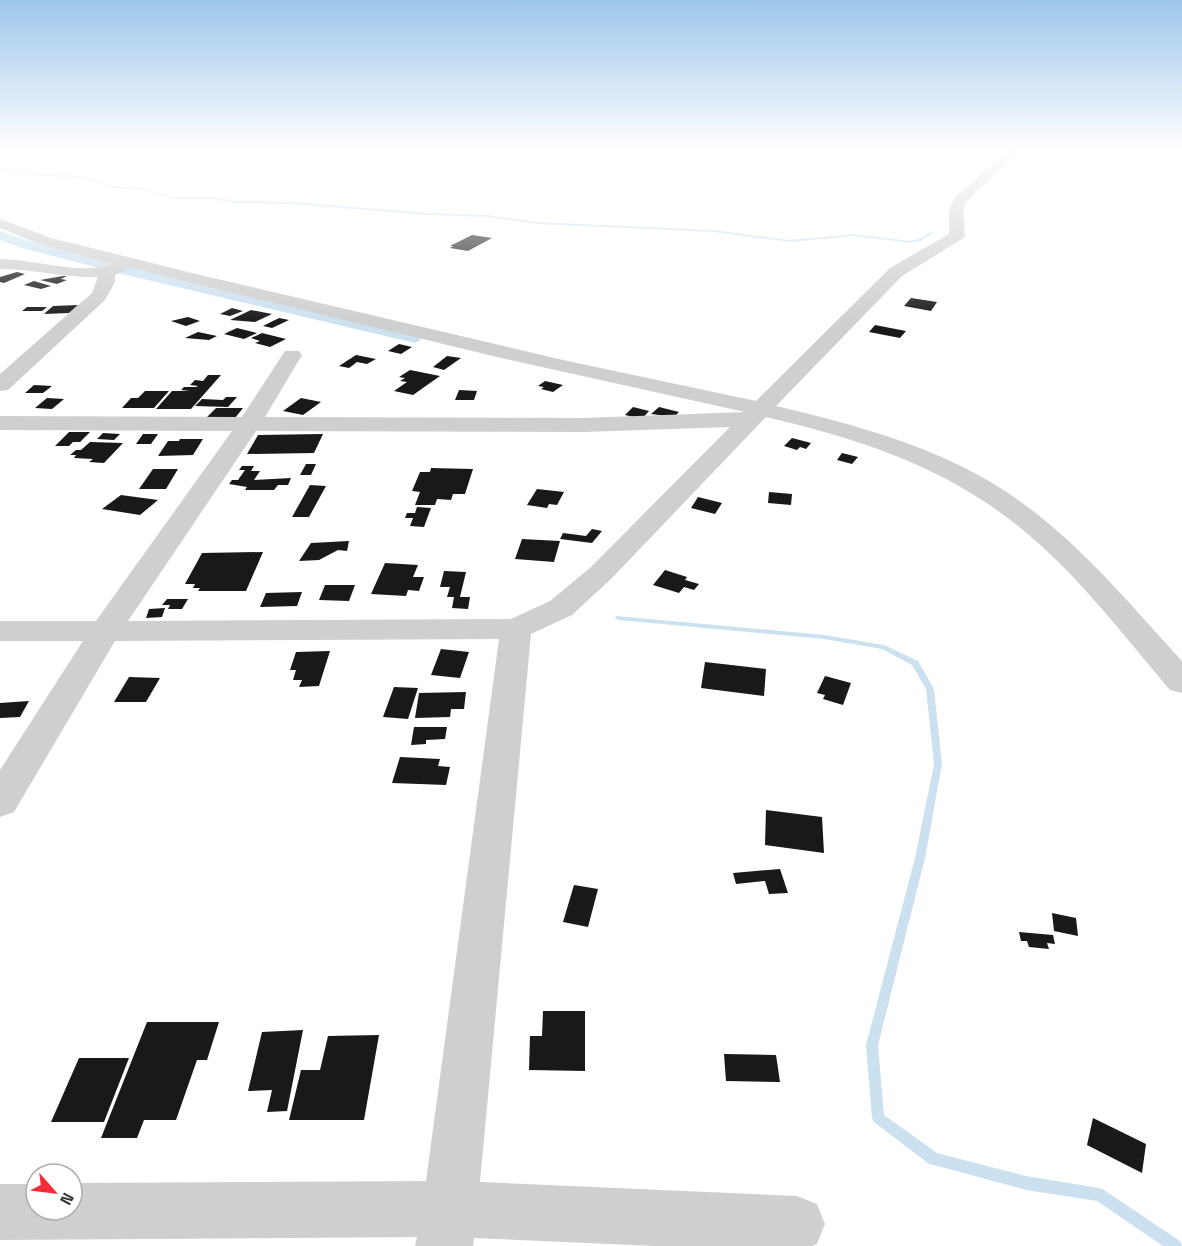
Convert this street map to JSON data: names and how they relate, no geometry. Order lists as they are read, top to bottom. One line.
{"north":"bottom right"}
